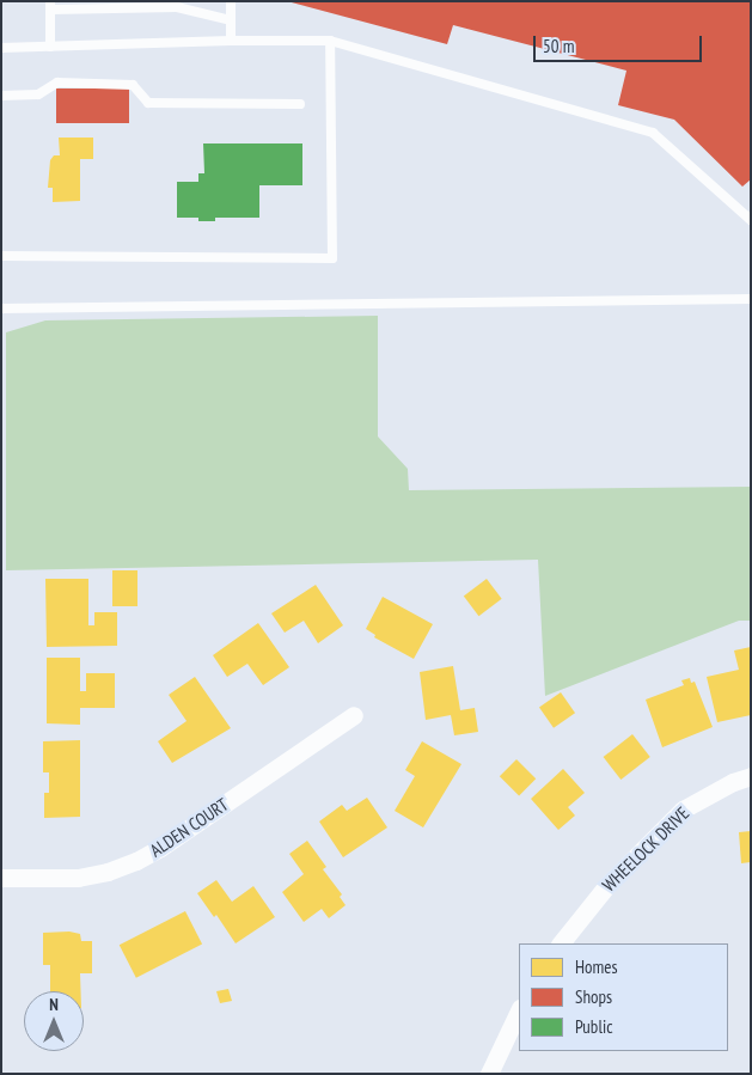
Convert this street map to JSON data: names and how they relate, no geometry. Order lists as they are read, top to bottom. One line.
{"streets":{"street":["ALDEN COURT","WHEELOCK DRIVE"]},"legend":["Homes","Shops","Public"],"scale_bar":"50 m","north":"top"}
